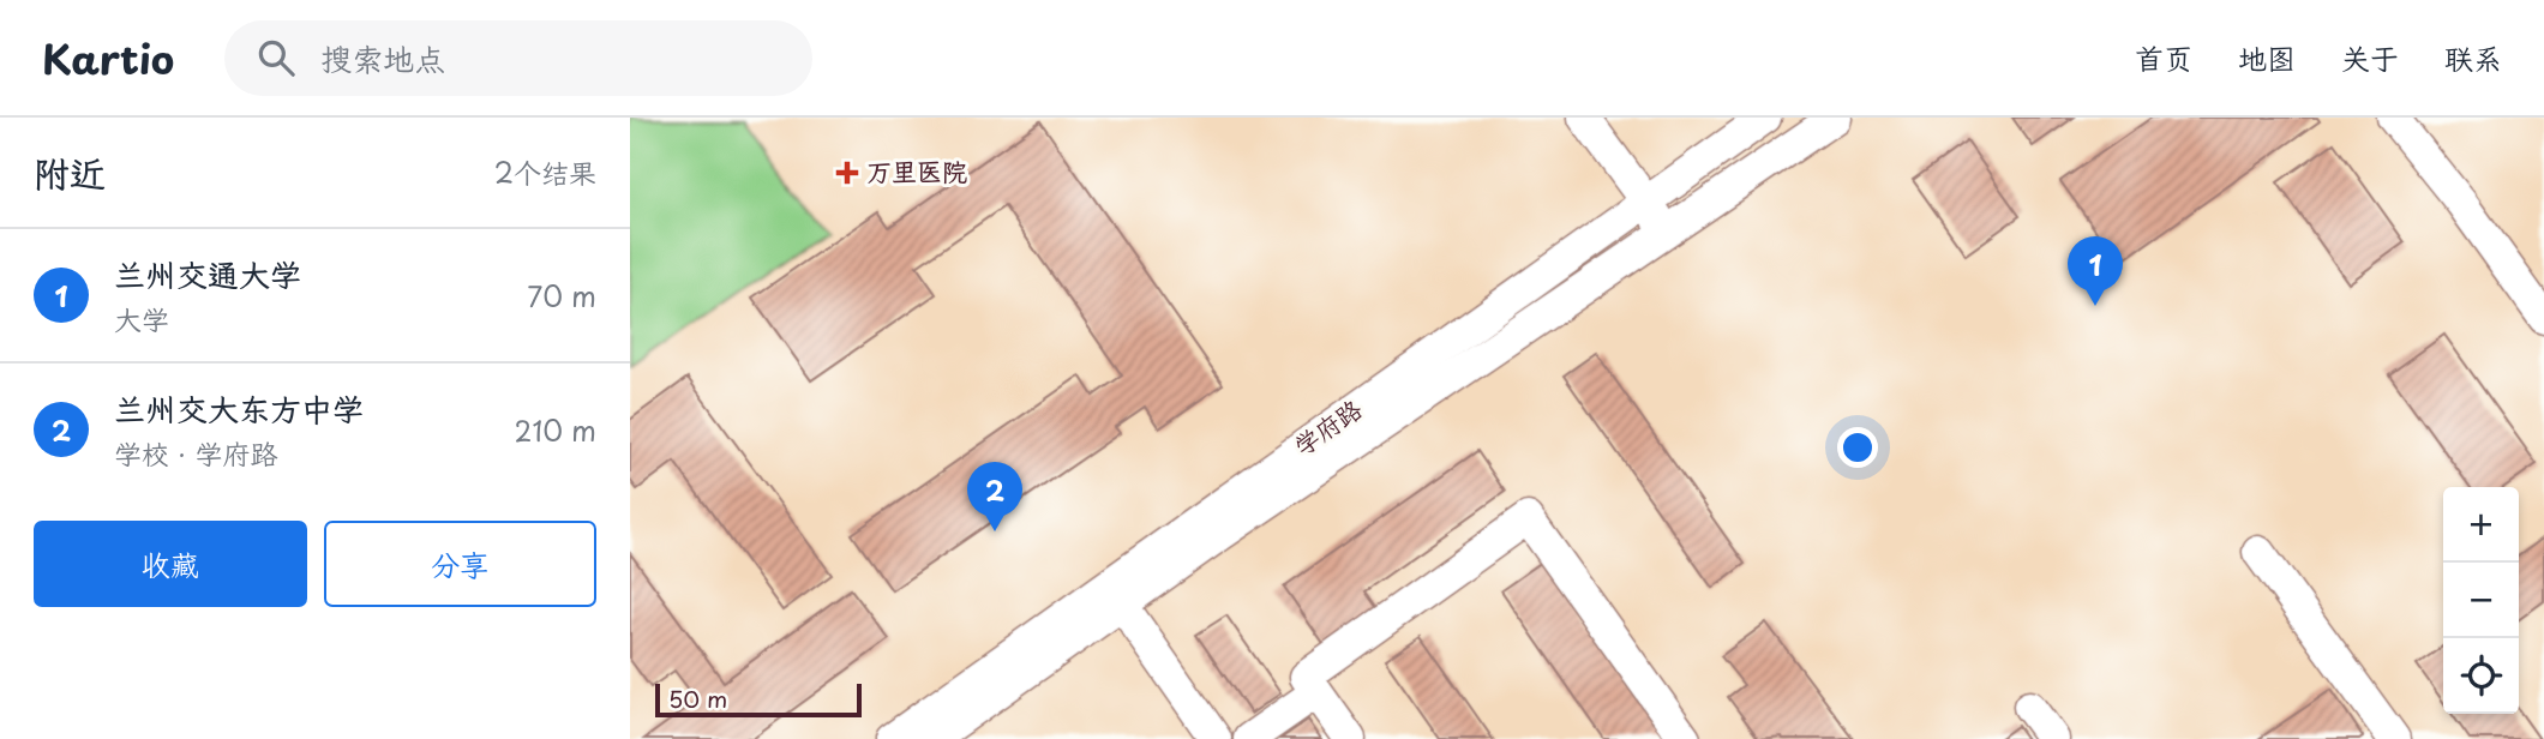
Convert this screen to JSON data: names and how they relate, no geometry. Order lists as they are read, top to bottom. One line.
{"streets":{"street":["学府路"]},"places":{"health":["万里医院"]},"scale_bar":"50 m","page":{"header":"Kartio","search":"搜索地点","nav":["首页","地图","关于","联系"],"heading":["附近","2个结果"],"list":[{"mark":"1","name":"兰州交通大学","note":"大学","value":"70 m"},{"mark":"2","name":"兰州交大东方中学","note":"学校 · 学府路","value":"210 m"}],"pins":["1","2"],"map_buttons":["+","−"],"buttons":["收藏","分享"],"scale":"50 m"}}
